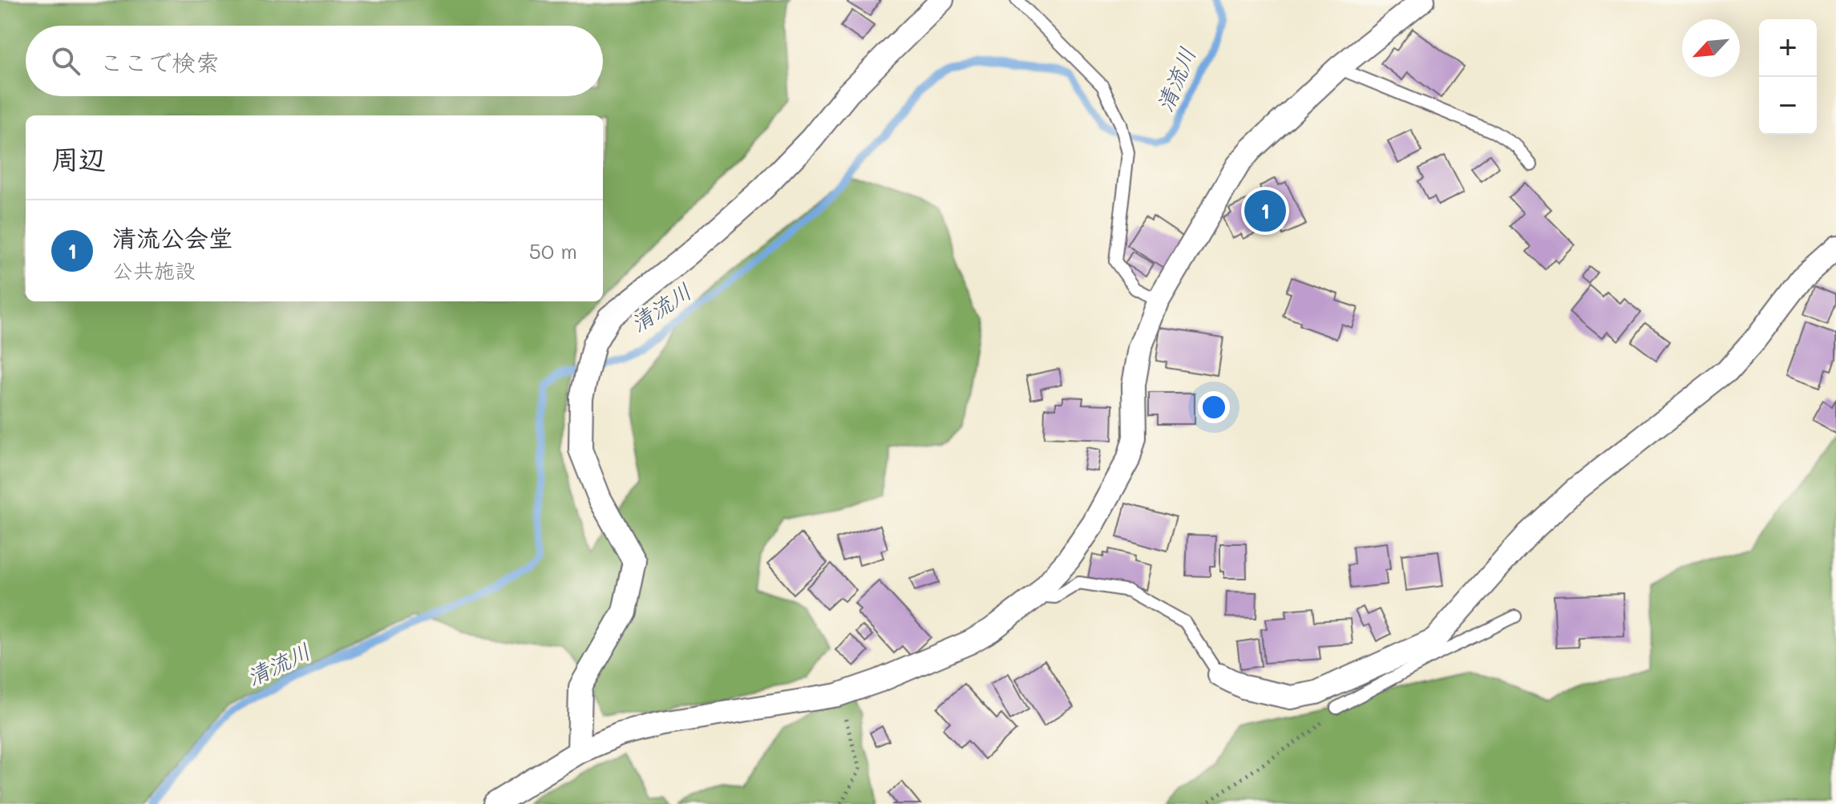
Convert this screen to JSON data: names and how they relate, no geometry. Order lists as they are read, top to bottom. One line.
{"water":["清流川"],"north":"bottom left","page":{"map_buttons":["+","−"],"search":"ここで検索","heading":"周辺","pins":"1","list":[{"mark":"1","name":"清流公会堂","note":"公共施設","value":"50 m"}]}}
